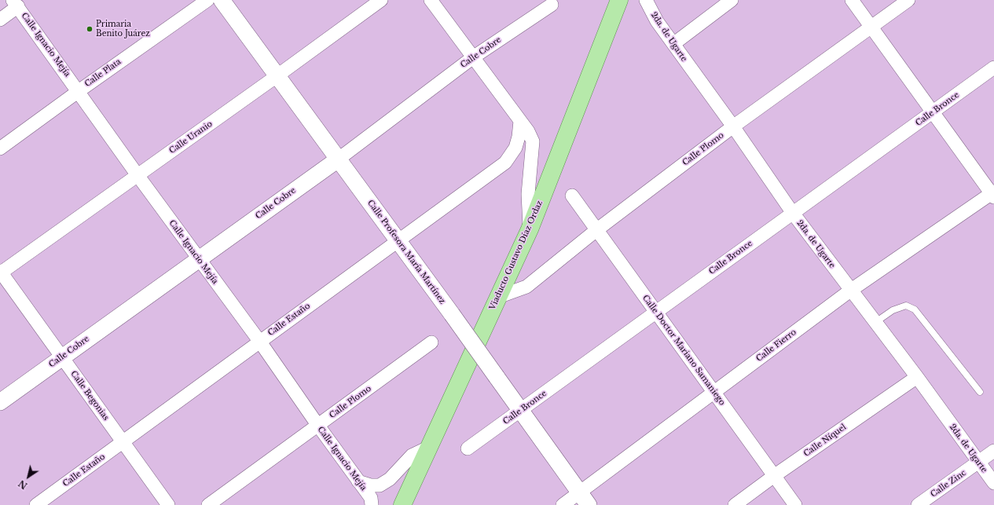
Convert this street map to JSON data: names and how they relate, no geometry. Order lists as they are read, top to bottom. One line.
{"streets":{"main road":["Viaducto Gustavo Díaz Ordaz"],"street":["2da. de Ugarte","Calle Ignacio Mejía","Calle Cobre","Calle Plata","Calle Bronce","Calle Uranio","Calle Plomo","Calle Profesora María Martínez","Calle Estaño","Calle Fierro","Calle Doctor Mariano Samaniego","Calle Begonias","Calle Níquel","Calle Zinc"]},"crossings":[["2da. de Ugarte","Calle Bronce"],["2da. de Ugarte","Calle Plomo"],["2da. de Ugarte","Calle Fierro"],["2da. de Ugarte","Calle Níquel"],["2da. de Ugarte","Calle Zinc"],["Calle Ignacio Mejía","Calle Cobre"],["Calle Ignacio Mejía","Calle Plata"],["Calle Ignacio Mejía","Calle Uranio"],["Calle Ignacio Mejía","Calle Plomo"],["Calle Ignacio Mejía","Calle Estaño"],["Calle Cobre","Calle Profesora María Martínez"],["Calle Cobre","Calle Begonias"],["Calle Bronce","Calle Profesora María Martínez"],["Calle Bronce","Calle Doctor Mariano Samaniego"],["Calle Uranio","Calle Profesora María Martínez"],["Calle Uranio","Calle Begonias"],["Calle Plomo","Viaducto Gustavo Díaz Ordaz"],["Calle Plomo","Calle Doctor Mariano Samaniego"],["Calle Profesora María Martínez","Calle Estaño"],["Calle Profesora María Martínez","Calle Fierro"],["Calle Estaño","Calle Begonias"],["Calle Fierro","Calle Doctor Mariano Samaniego"],["Calle Doctor Mariano Samaniego","Calle Níquel"]],"places":["Primaria Benito Juárez"],"north":"bottom left"}
